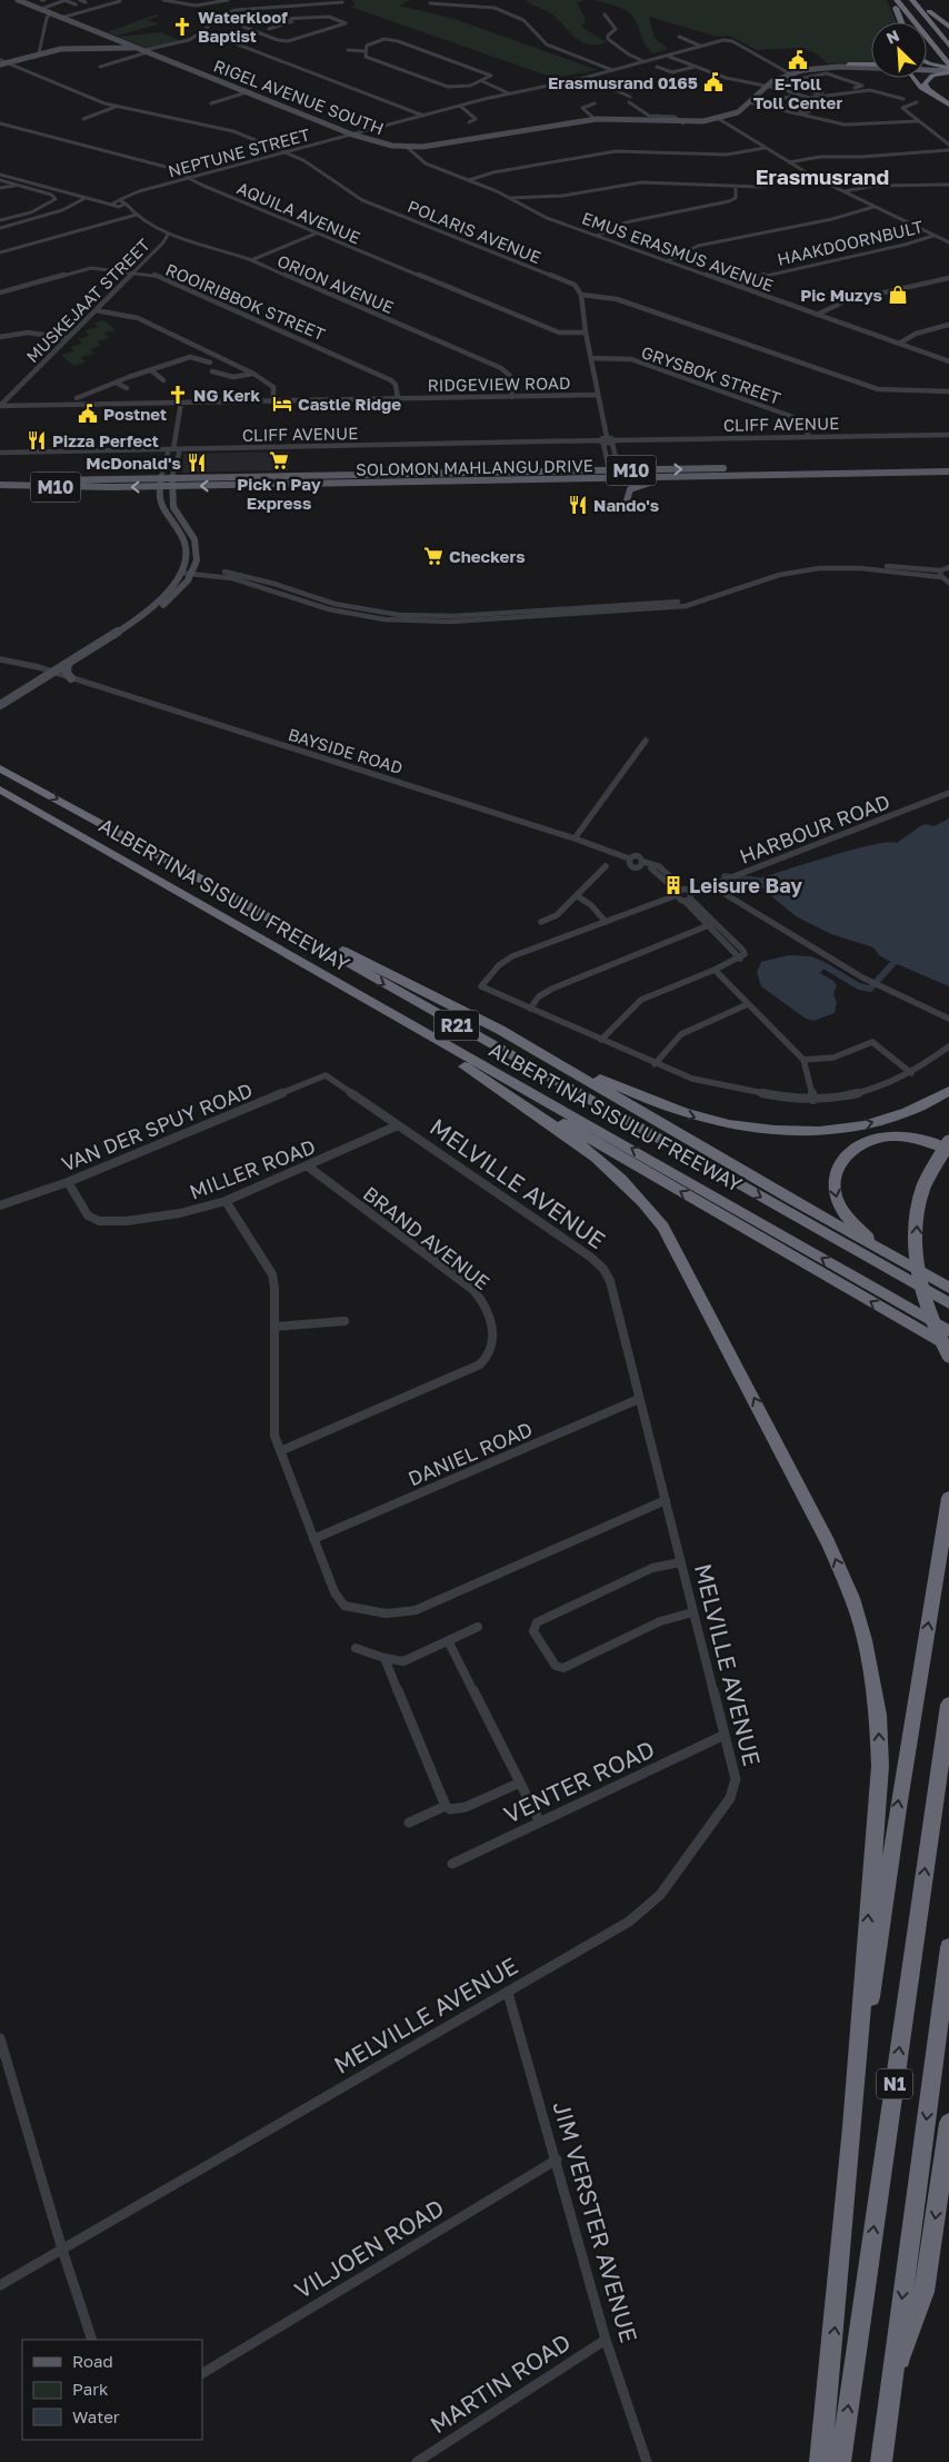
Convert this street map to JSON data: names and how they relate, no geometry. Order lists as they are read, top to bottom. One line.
{"streets":{"highway":["ALBERTINA SISULU FREEWAY","R21","N1"],"main road":["RIGEL AVENUE SOUTH","SOLOMON MAHLANGU DRIVE","M10"],"street":["NEPTUNE STREET","AQUILA AVENUE","POLARIS AVENUE","HAAKDOORNBULT","EMUS ERASMUS AVENUE","ORION AVENUE","MUSKEJAAT STREET","ROOIRIBBOK STREET","GRYSBOK STREET","RIDGEVIEW ROAD","CLIFF AVENUE","BAYSIDE ROAD","HARBOUR ROAD","VAN DER SPUY ROAD","MILLER ROAD","MELVILLE AVENUE","BRAND AVENUE","DANIEL ROAD","VENTER ROAD","JIM VERSTER AVENUE","VILJOEN ROAD","MARTIN ROAD"]},"crossings":[["RIGEL AVENUE SOUTH","NEPTUNE STREET"],["RIGEL AVENUE SOUTH","EMUS ERASMUS AVENUE"],["NEPTUNE STREET","AQUILA AVENUE"],["NEPTUNE STREET","POLARIS AVENUE"],["HAAKDOORNBULT","EMUS ERASMUS AVENUE"],["ORION AVENUE","MUSKEJAAT STREET"],["ORION AVENUE","RIDGEVIEW ROAD"],["MUSKEJAAT STREET","ROOIRIBBOK STREET"],["MUSKEJAAT STREET","RIDGEVIEW ROAD"],["ROOIRIBBOK STREET","RIDGEVIEW ROAD"],["GRYSBOK STREET","CLIFF AVENUE"],["VAN DER SPUY ROAD","MILLER ROAD"],["VAN DER SPUY ROAD","MELVILLE AVENUE"],["MILLER ROAD","MELVILLE AVENUE"],["MILLER ROAD","BRAND AVENUE"],["MELVILLE AVENUE","DANIEL ROAD"],["MELVILLE AVENUE","VENTER ROAD"],["MELVILLE AVENUE","JIM VERSTER AVENUE"],["JIM VERSTER AVENUE","VILJOEN ROAD"],["JIM VERSTER AVENUE","MARTIN ROAD"]],"districts":["Erasmusrand"],"places":{"church":["Waterkloof Baptist","NG Kerk"],"public building":["E-Toll Toll Center","Erasmusrand 0165","Postnet"],"shop":["Pic Muzys"],"hotel":["Castle Ridge"],"restaurant":["Pizza Perfect","McDonald's","Nando's"],"supermarket":["Pick n Pay Express","Checkers"],"building":["Leisure Bay"]},"legend":["Road","Park","Water"],"north":"top left"}
